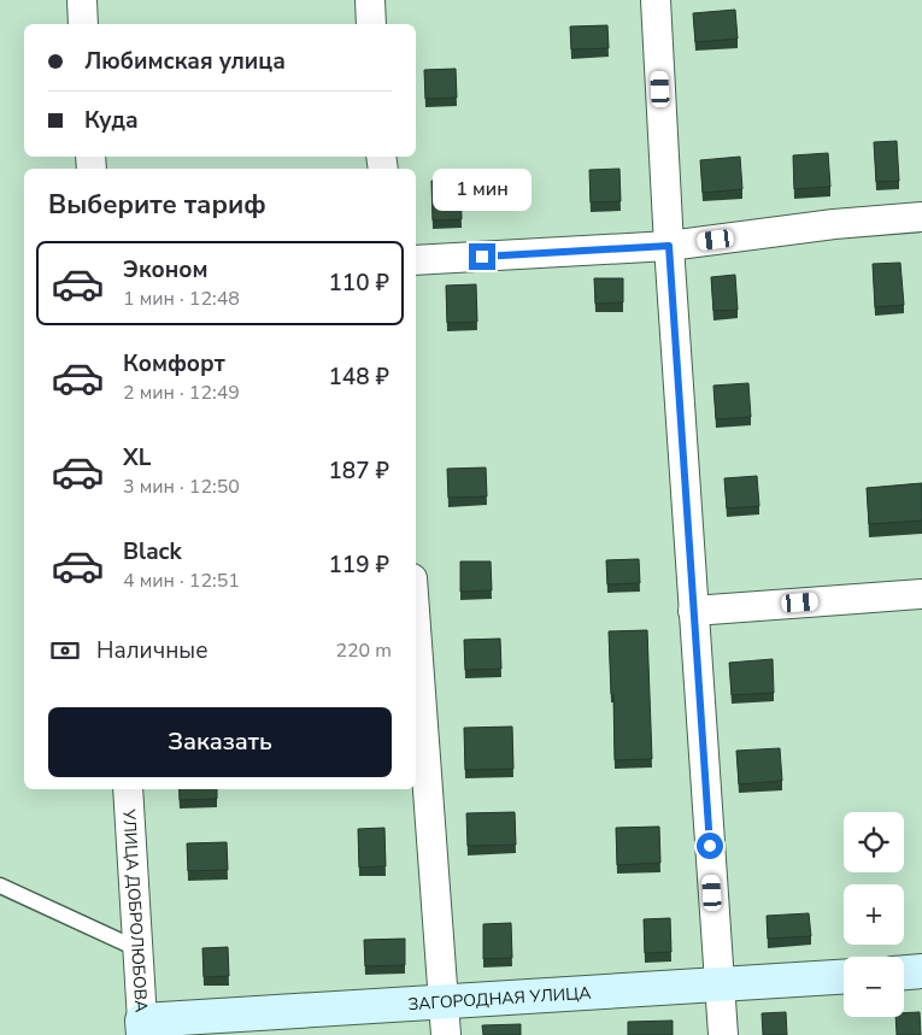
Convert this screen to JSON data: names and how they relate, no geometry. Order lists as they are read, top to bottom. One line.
{"streets":{"street":["УЛИЦА ДОБРОЛЮБОВА","ЗАГОРОДНАЯ УЛИЦА"]},"crossings":[["УЛИЦА ДОБРОЛЮБОВА","ЗАГОРОДНАЯ УЛИЦА"]],"page":{"banner":["Любимская улица","Куда"],"bubble":"1 мин","heading":"Выберите тариф","list":[{"name":"Эконом","note":"1 мин · 12:48","value":"110 ₽"},{"name":"Комфорт","note":"2 мин · 12:49","value":"148 ₽"},{"name":"XL","note":"3 мин · 12:50","value":"187 ₽"},{"name":"Black","note":"4 мин · 12:51","value":"119 ₽"}],"pay":["Наличные","220 m"],"buttons":"Заказать","map_buttons":["+","−"]}}
